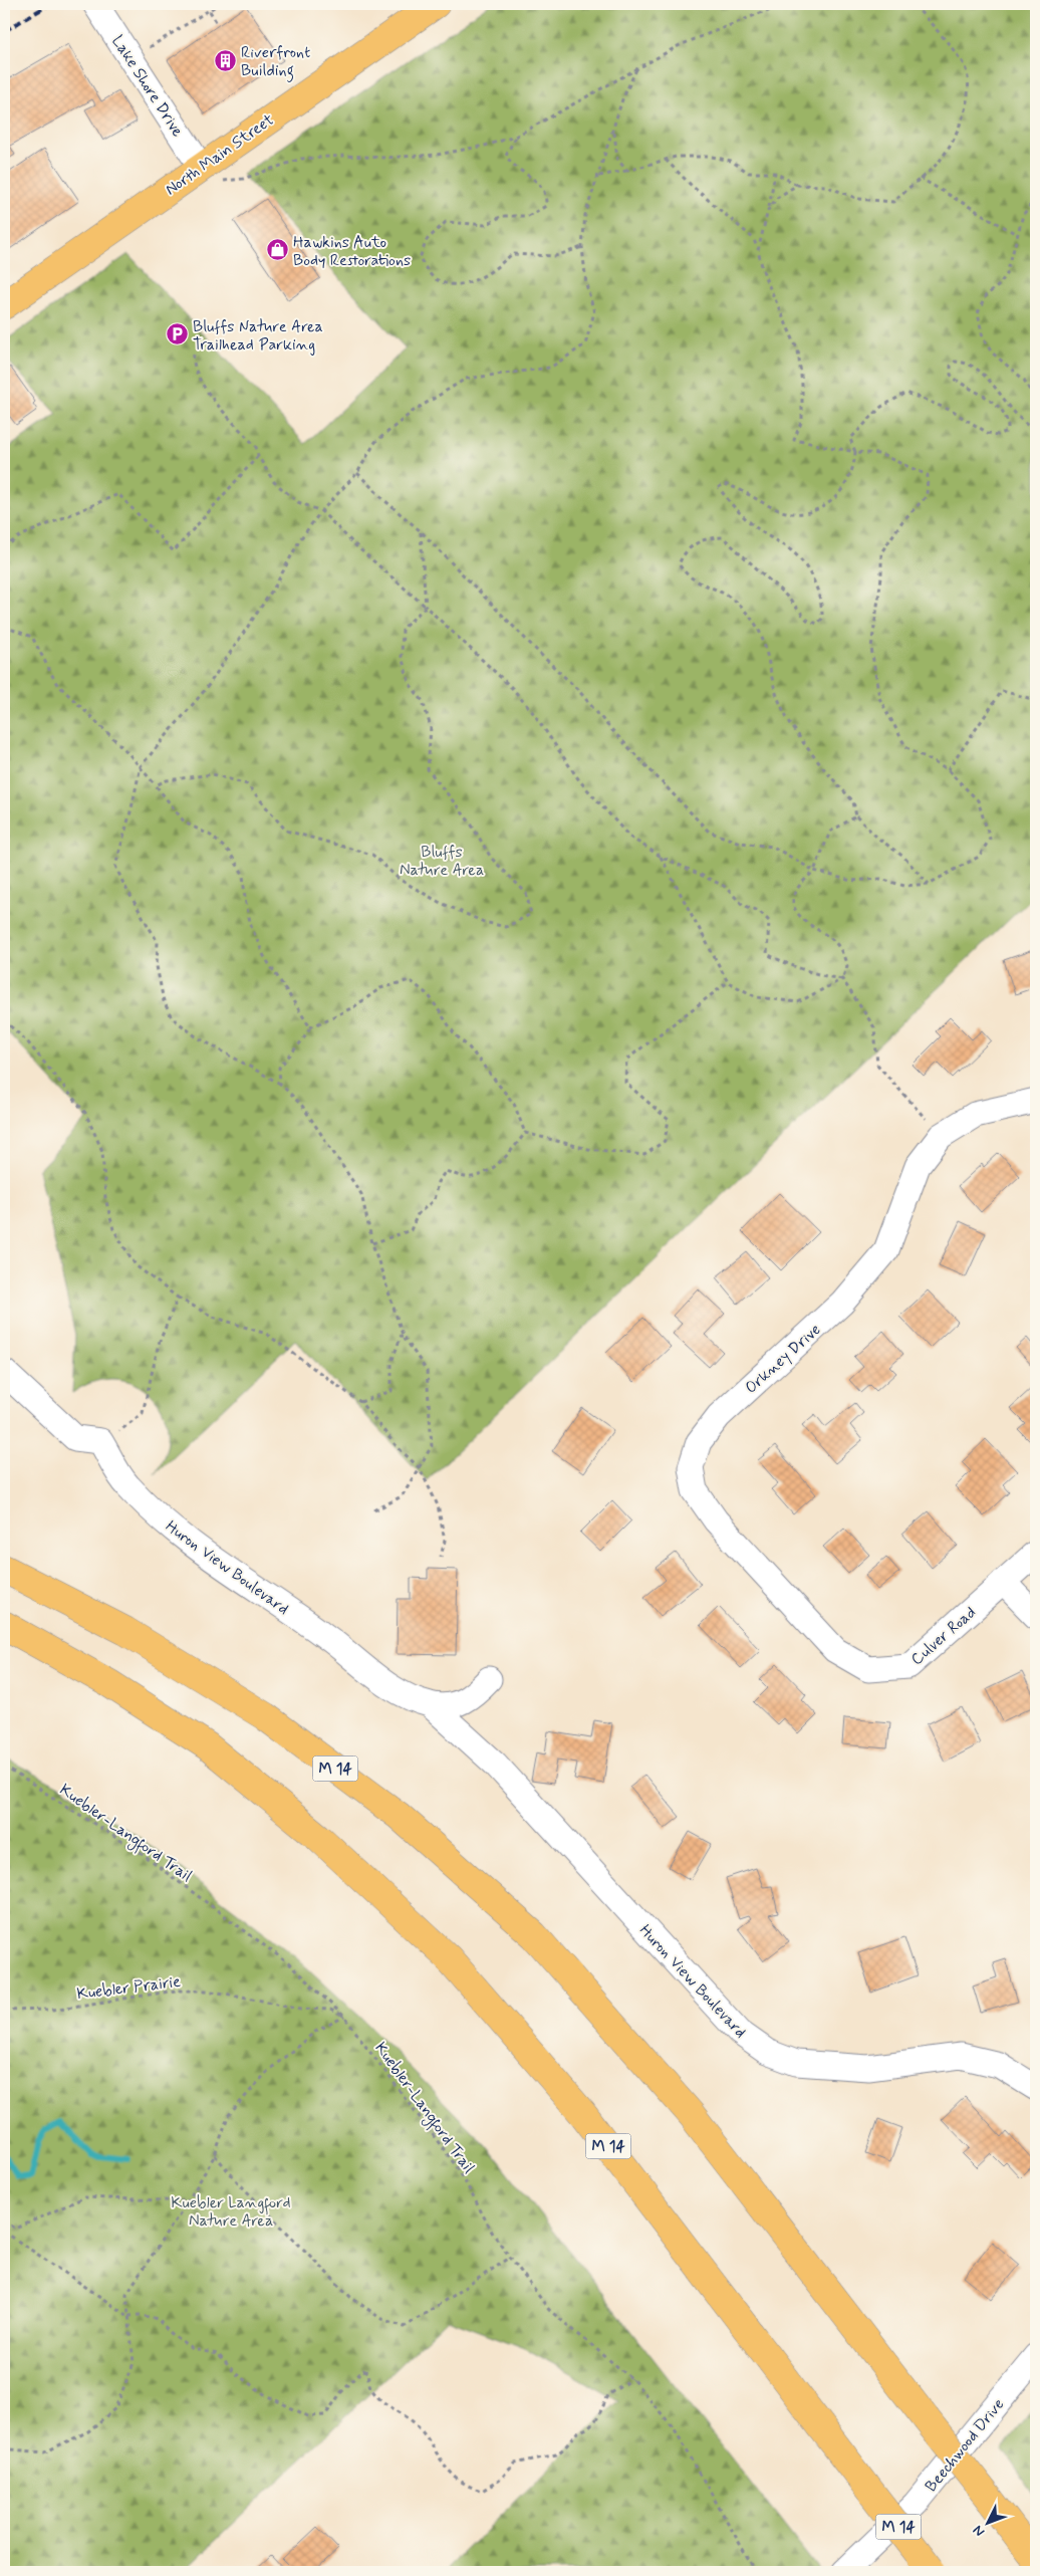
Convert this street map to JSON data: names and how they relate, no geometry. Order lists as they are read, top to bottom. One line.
{"streets":{"main road":["North Main Street","M 14"],"street":["Lake Shore Drive","Orkney Drive","Huron View Boulevard","Culver Road","Beechwood Drive"],"path":["Kuebler-Langford Trail","Kuebler Prairie"]},"crossings":[["Lake Shore Drive","North Main Street"],["Orkney Drive","Culver Road"],["Kuebler-Langford Trail","Kuebler Prairie"]],"parks":["Bluffs Nature Area","Kuebler Langford Nature Area"],"places":{"building":["Riverfront Building"],"shop":["Hawkins Auto Body Restorations"],"parking":["Bluffs Nature Area Trailhead Parking"]},"north":"bottom left"}
